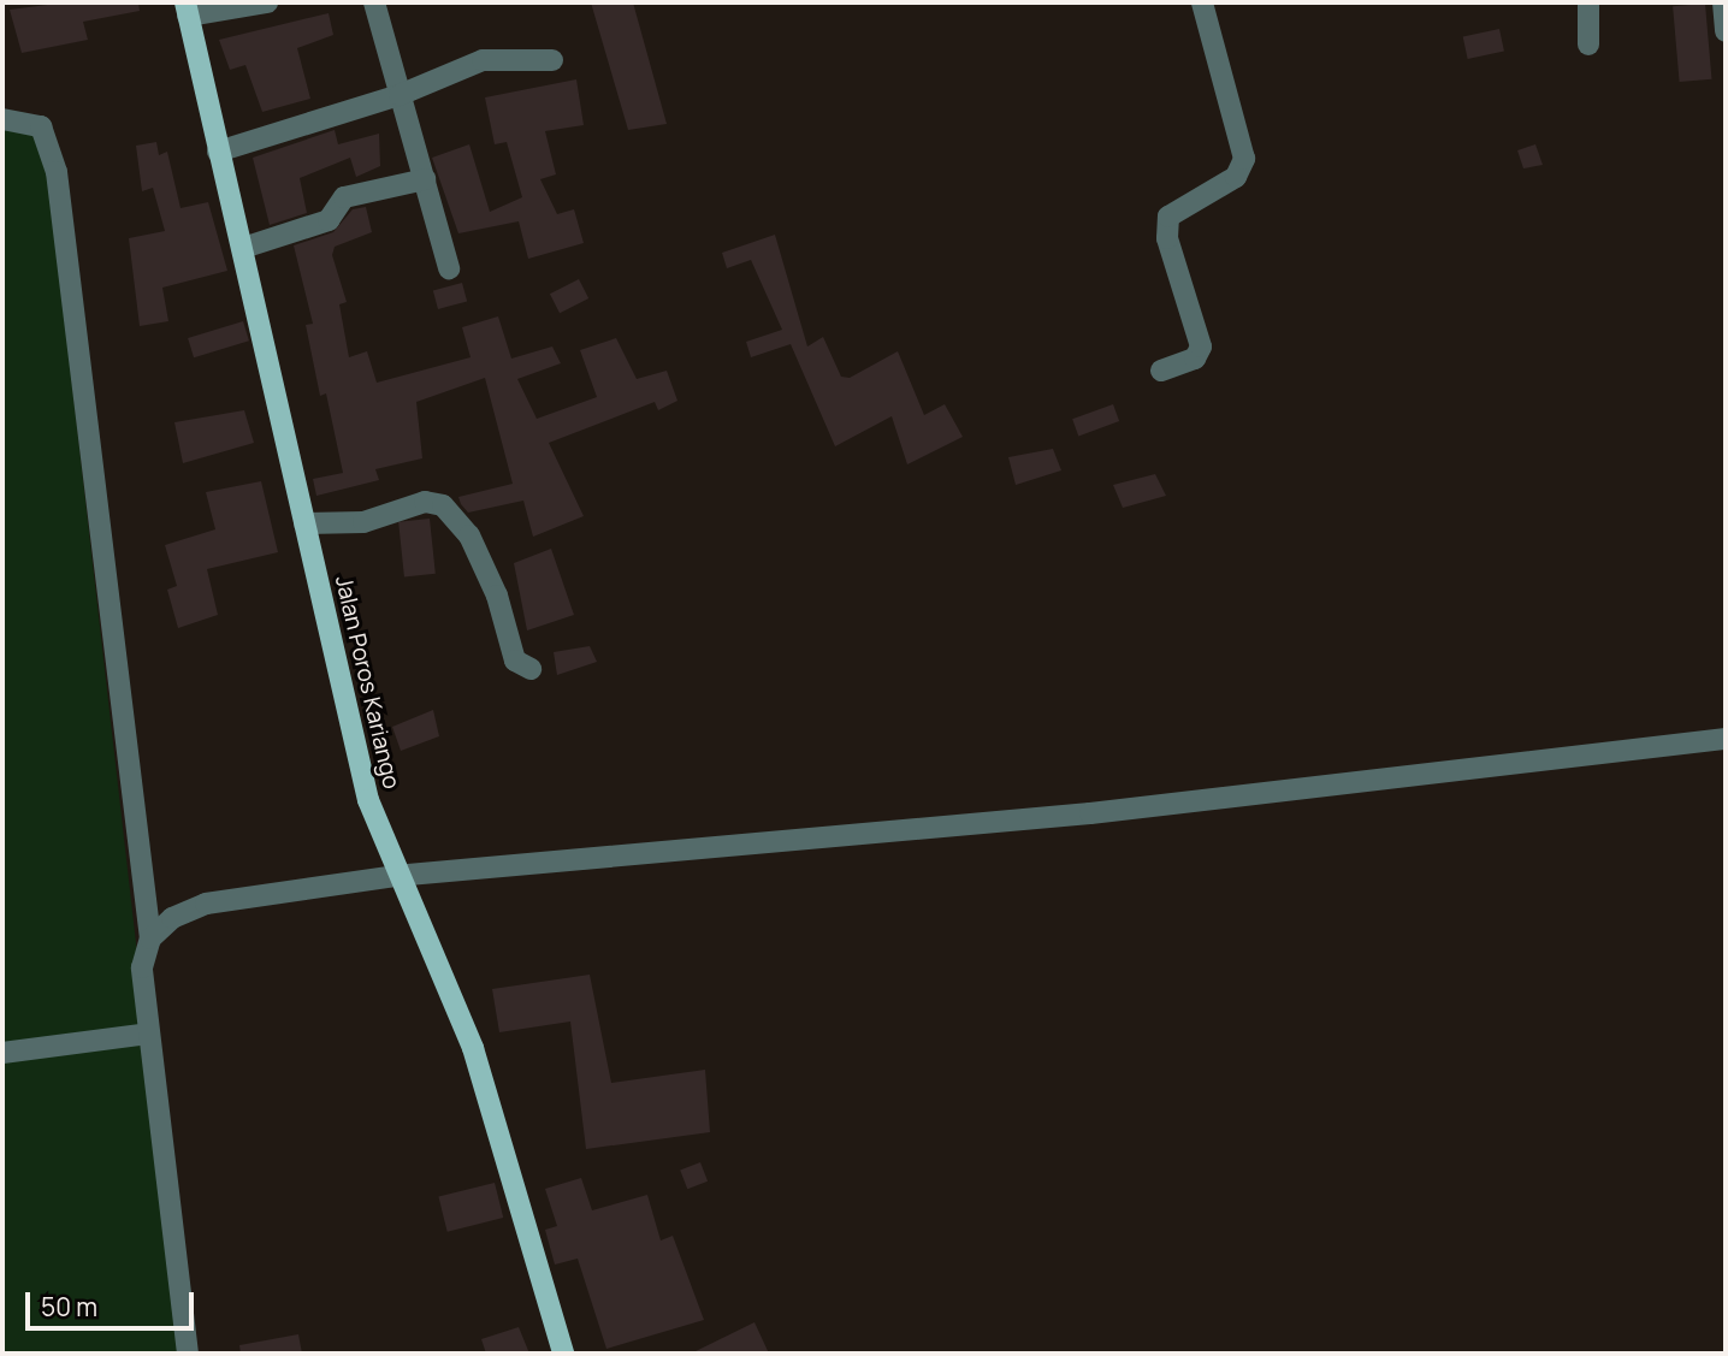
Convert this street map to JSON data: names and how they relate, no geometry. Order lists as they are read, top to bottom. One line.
{"streets":{"main road":["Jalan Poros Kariango"]},"scale_bar":"50 m"}
